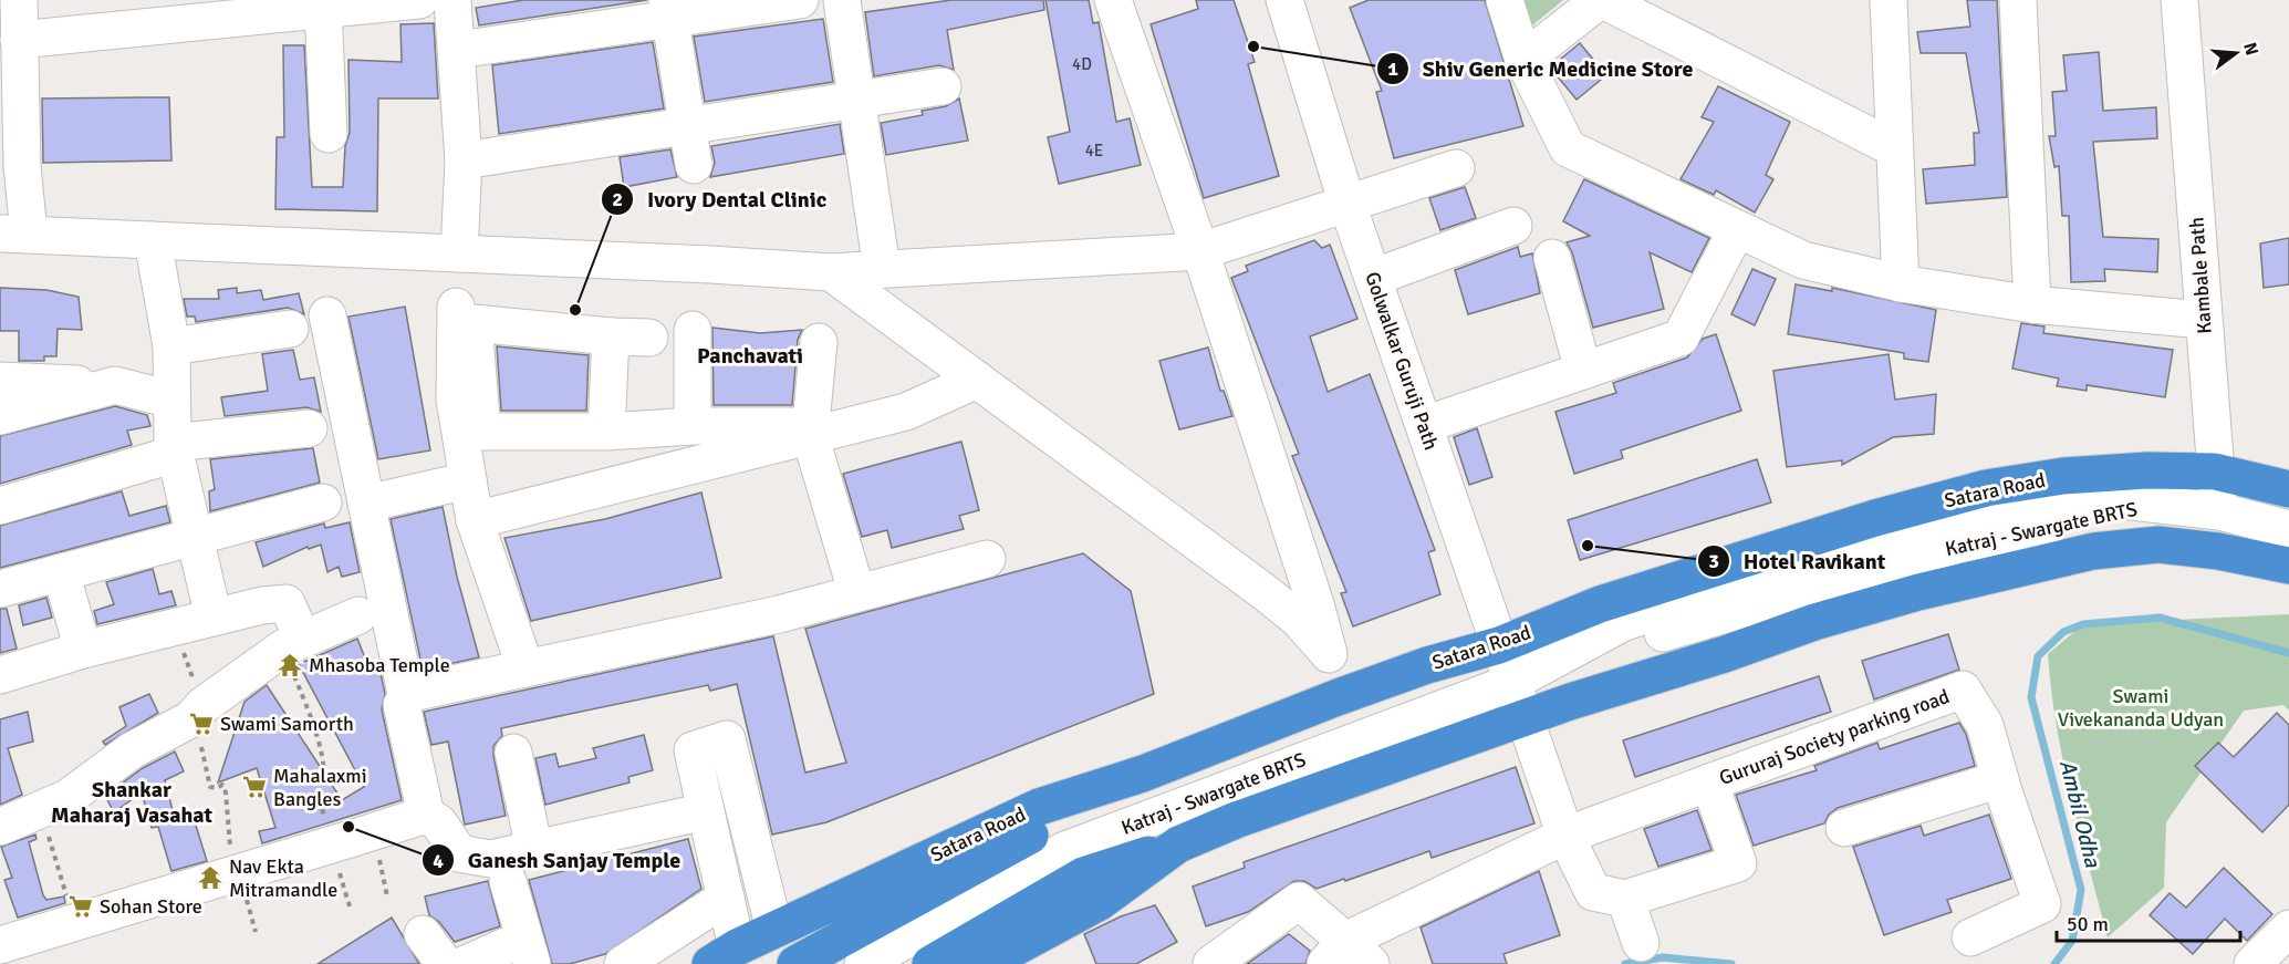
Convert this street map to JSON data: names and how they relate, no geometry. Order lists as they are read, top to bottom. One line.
{"streets":{"highway":["Satara Road"],"street":["Kambale Path","Golwalkar Guruji Path","Katraj - Swargate BRTS","Gururaj Society parking road"]},"crossings":[["Kambale Path","Satara Road"],["Kambale Path","Katraj - Swargate BRTS"],["Golwalkar Guruji Path","Satara Road"],["Golwalkar Guruji Path","Katraj - Swargate BRTS"]],"districts":["Panchavati","Shankar Maharaj Vasahat"],"water":["Ambil Odha"],"parks":["Swami Vivekananda Udyan"],"places":{"other":["Shiv Generic Medicine Store","Ivory Dental Clinic","Hotel Ravikant","Ganesh Sanjay Temple"],"temple":["Mhasoba Temple","Nav Ekta Mitramandle"],"supermarket":["Swami Samorth","Mahalaxmi Bangles","Sohan Store"]},"house_numbers":["4D","4E"],"scale_bar":"50 m","north":"right"}
